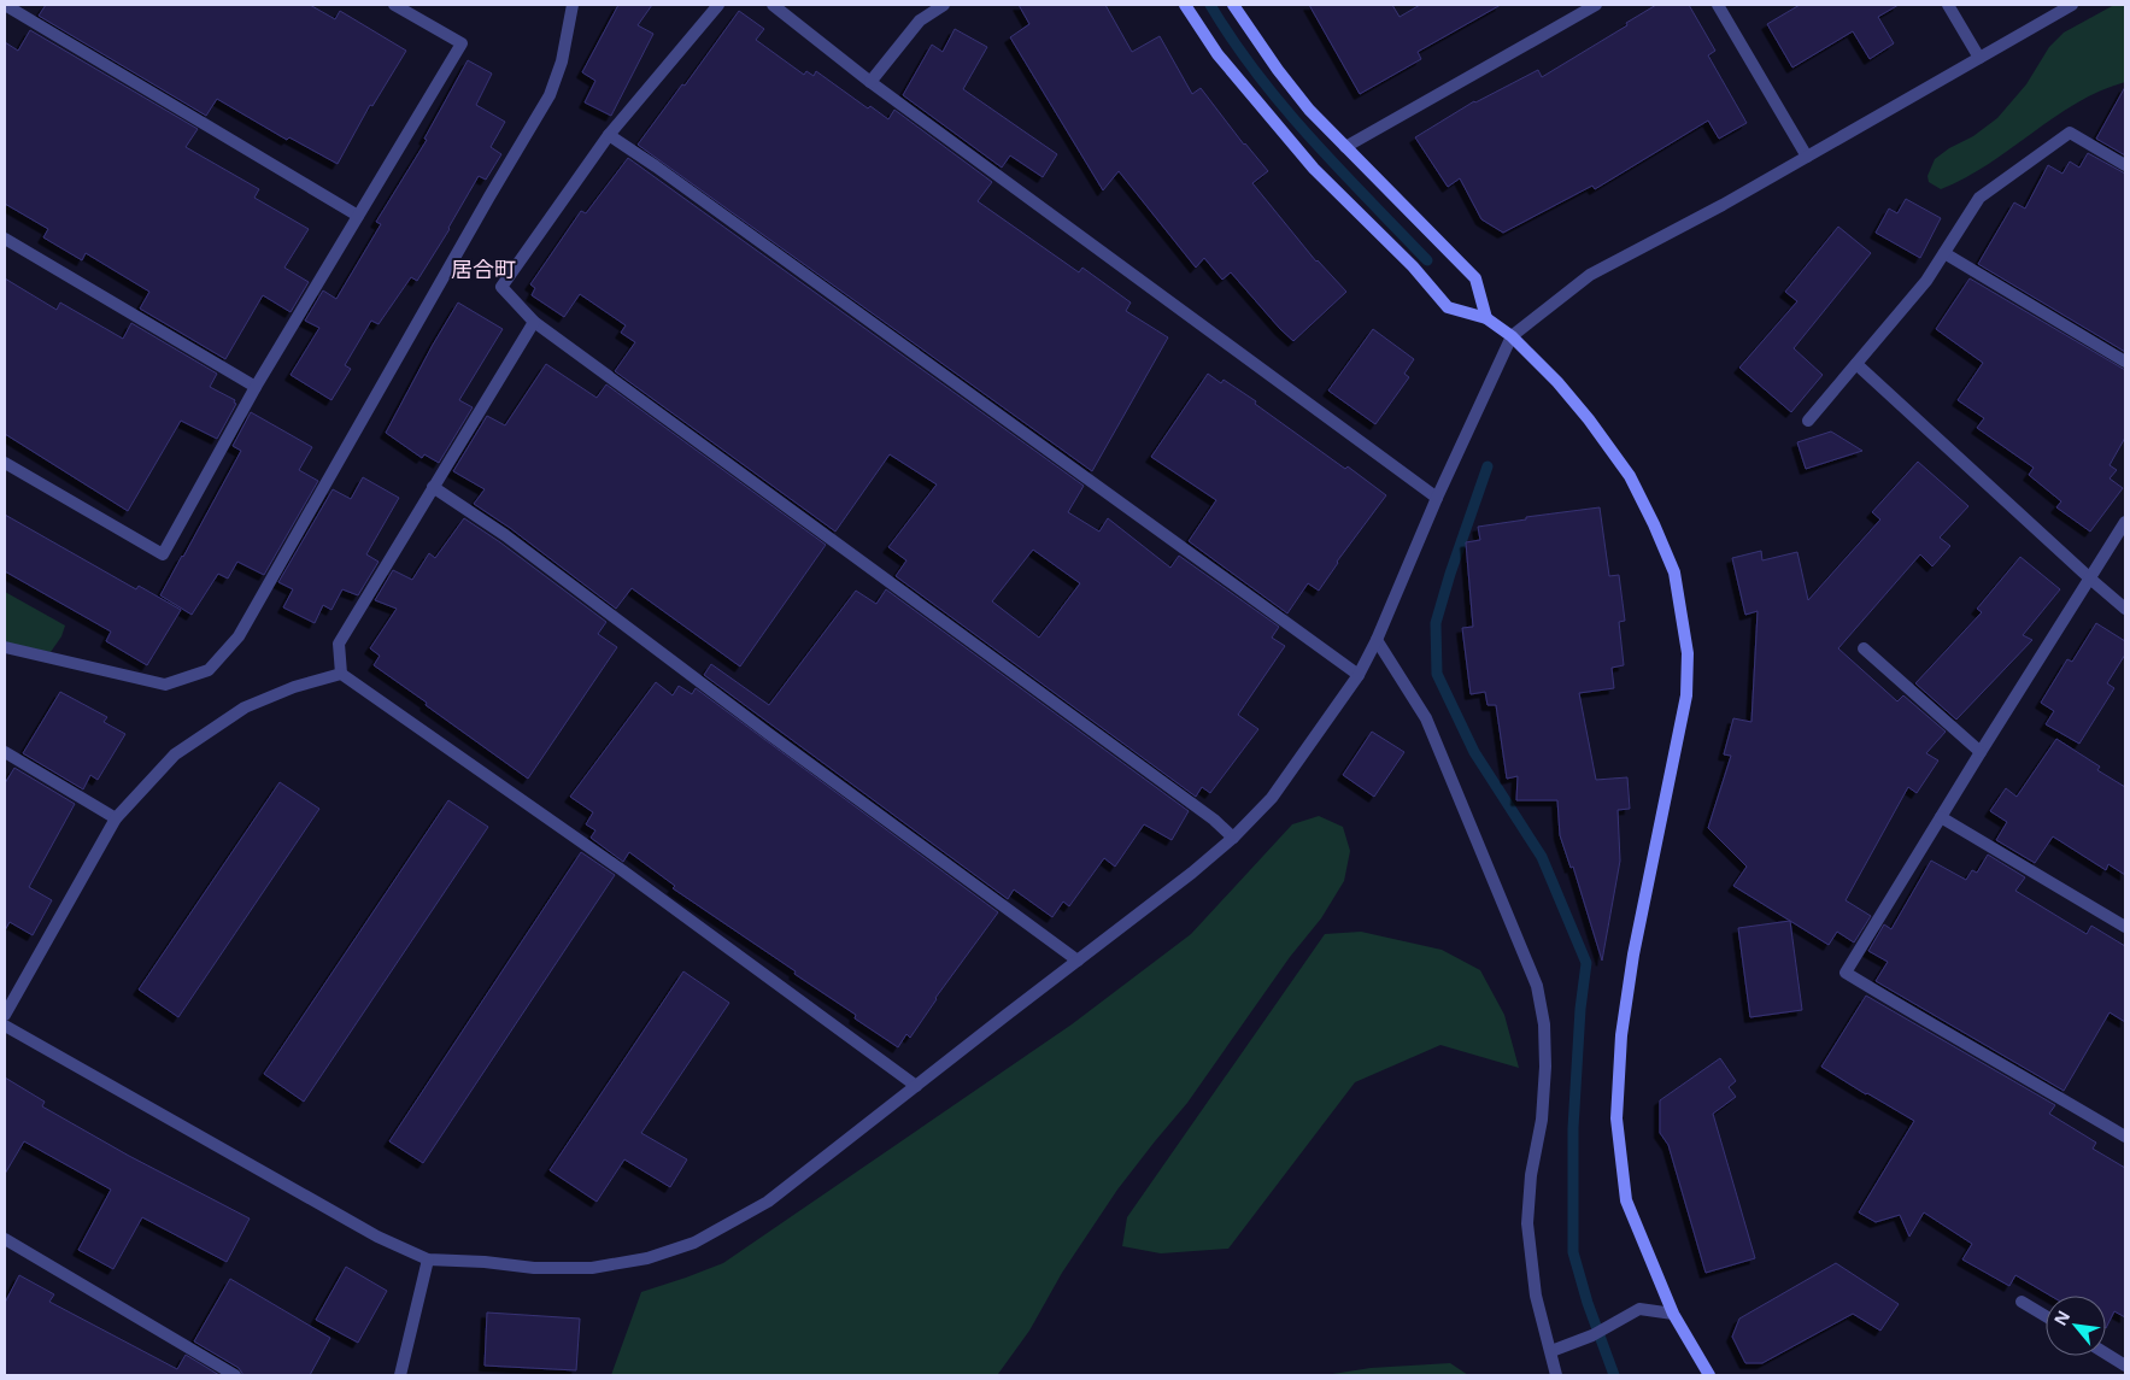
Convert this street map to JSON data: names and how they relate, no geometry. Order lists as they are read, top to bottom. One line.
{"districts":["居合町"],"north":"top left"}
